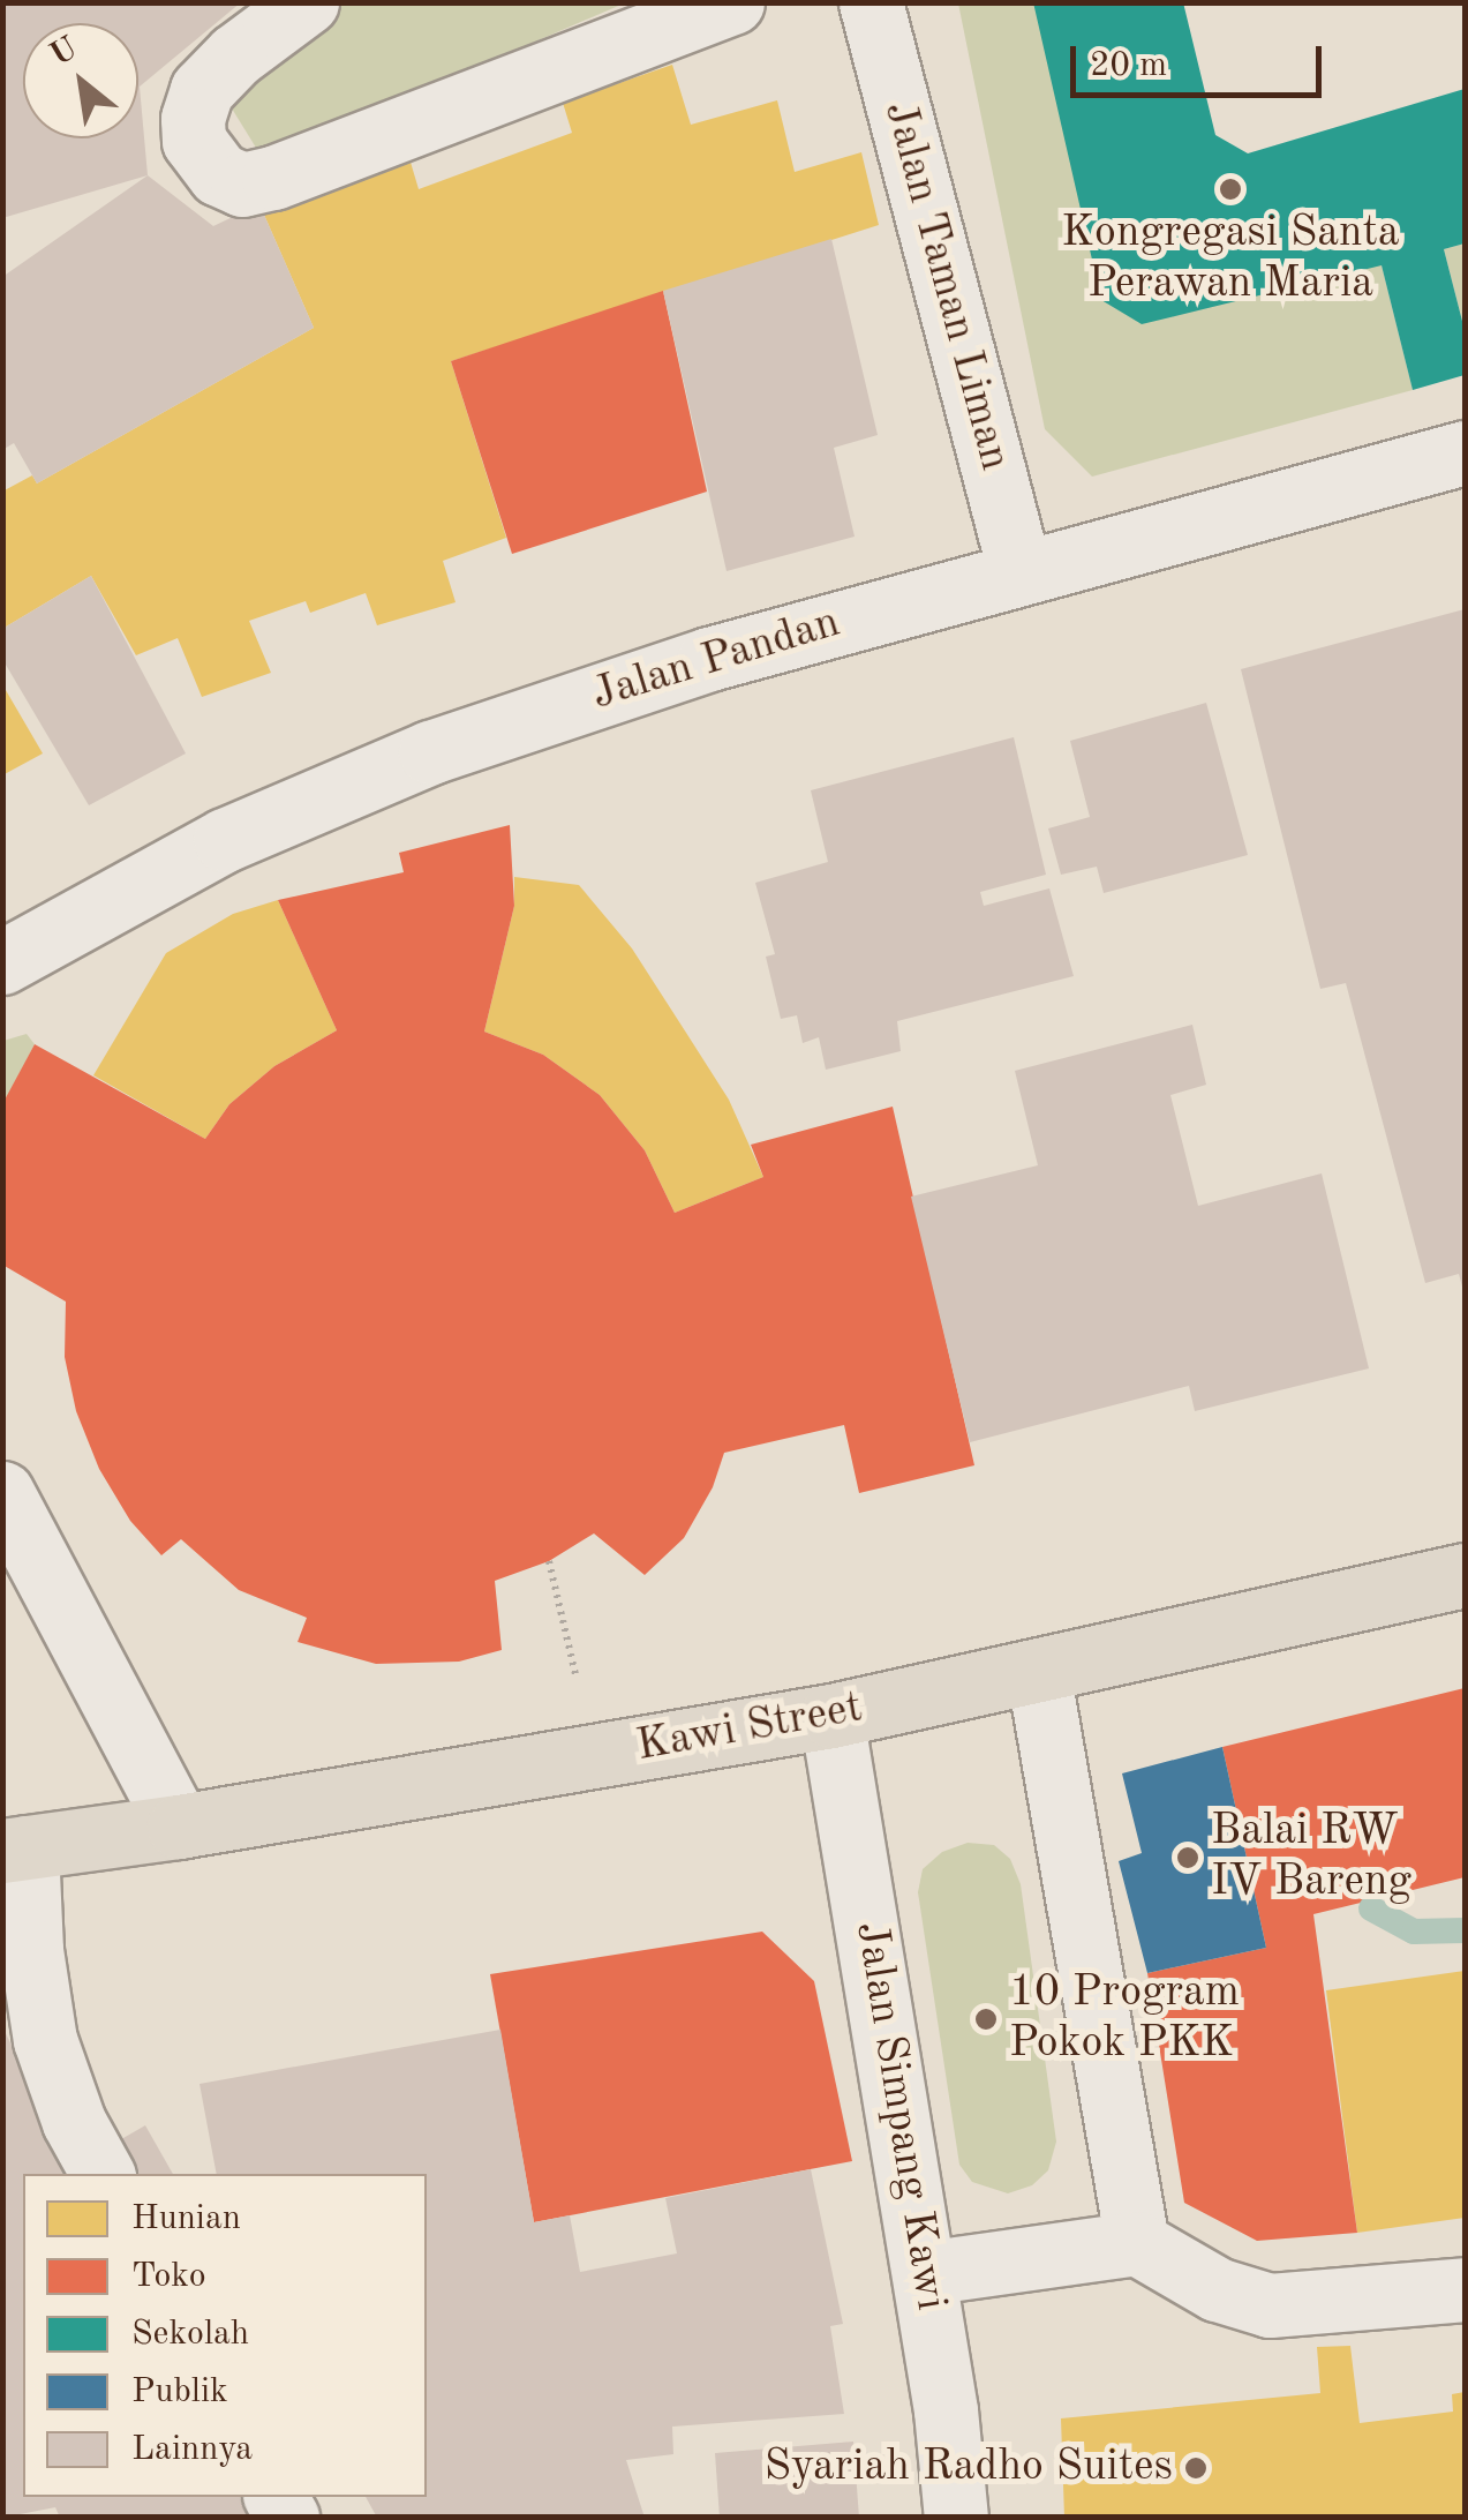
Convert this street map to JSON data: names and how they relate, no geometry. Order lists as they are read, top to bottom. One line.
{"streets":{"main road":["Kawi Street"],"street":["Jalan Taman Liman","Jalan Pandan","Jalan Simpang Kawi"]},"crossings":[["Jalan Taman Liman","Jalan Pandan"],["Kawi Street","Jalan Simpang Kawi"]],"places":["Kongregasi Santa Perawan Maria","Balai RW IV Bareng","10 Program Pokok PKK","Syariah Radho Suites"],"legend":["Hunian","Toko","Sekolah","Publik","Lainnya"],"scale_bar":"20 m","north":"top left"}
